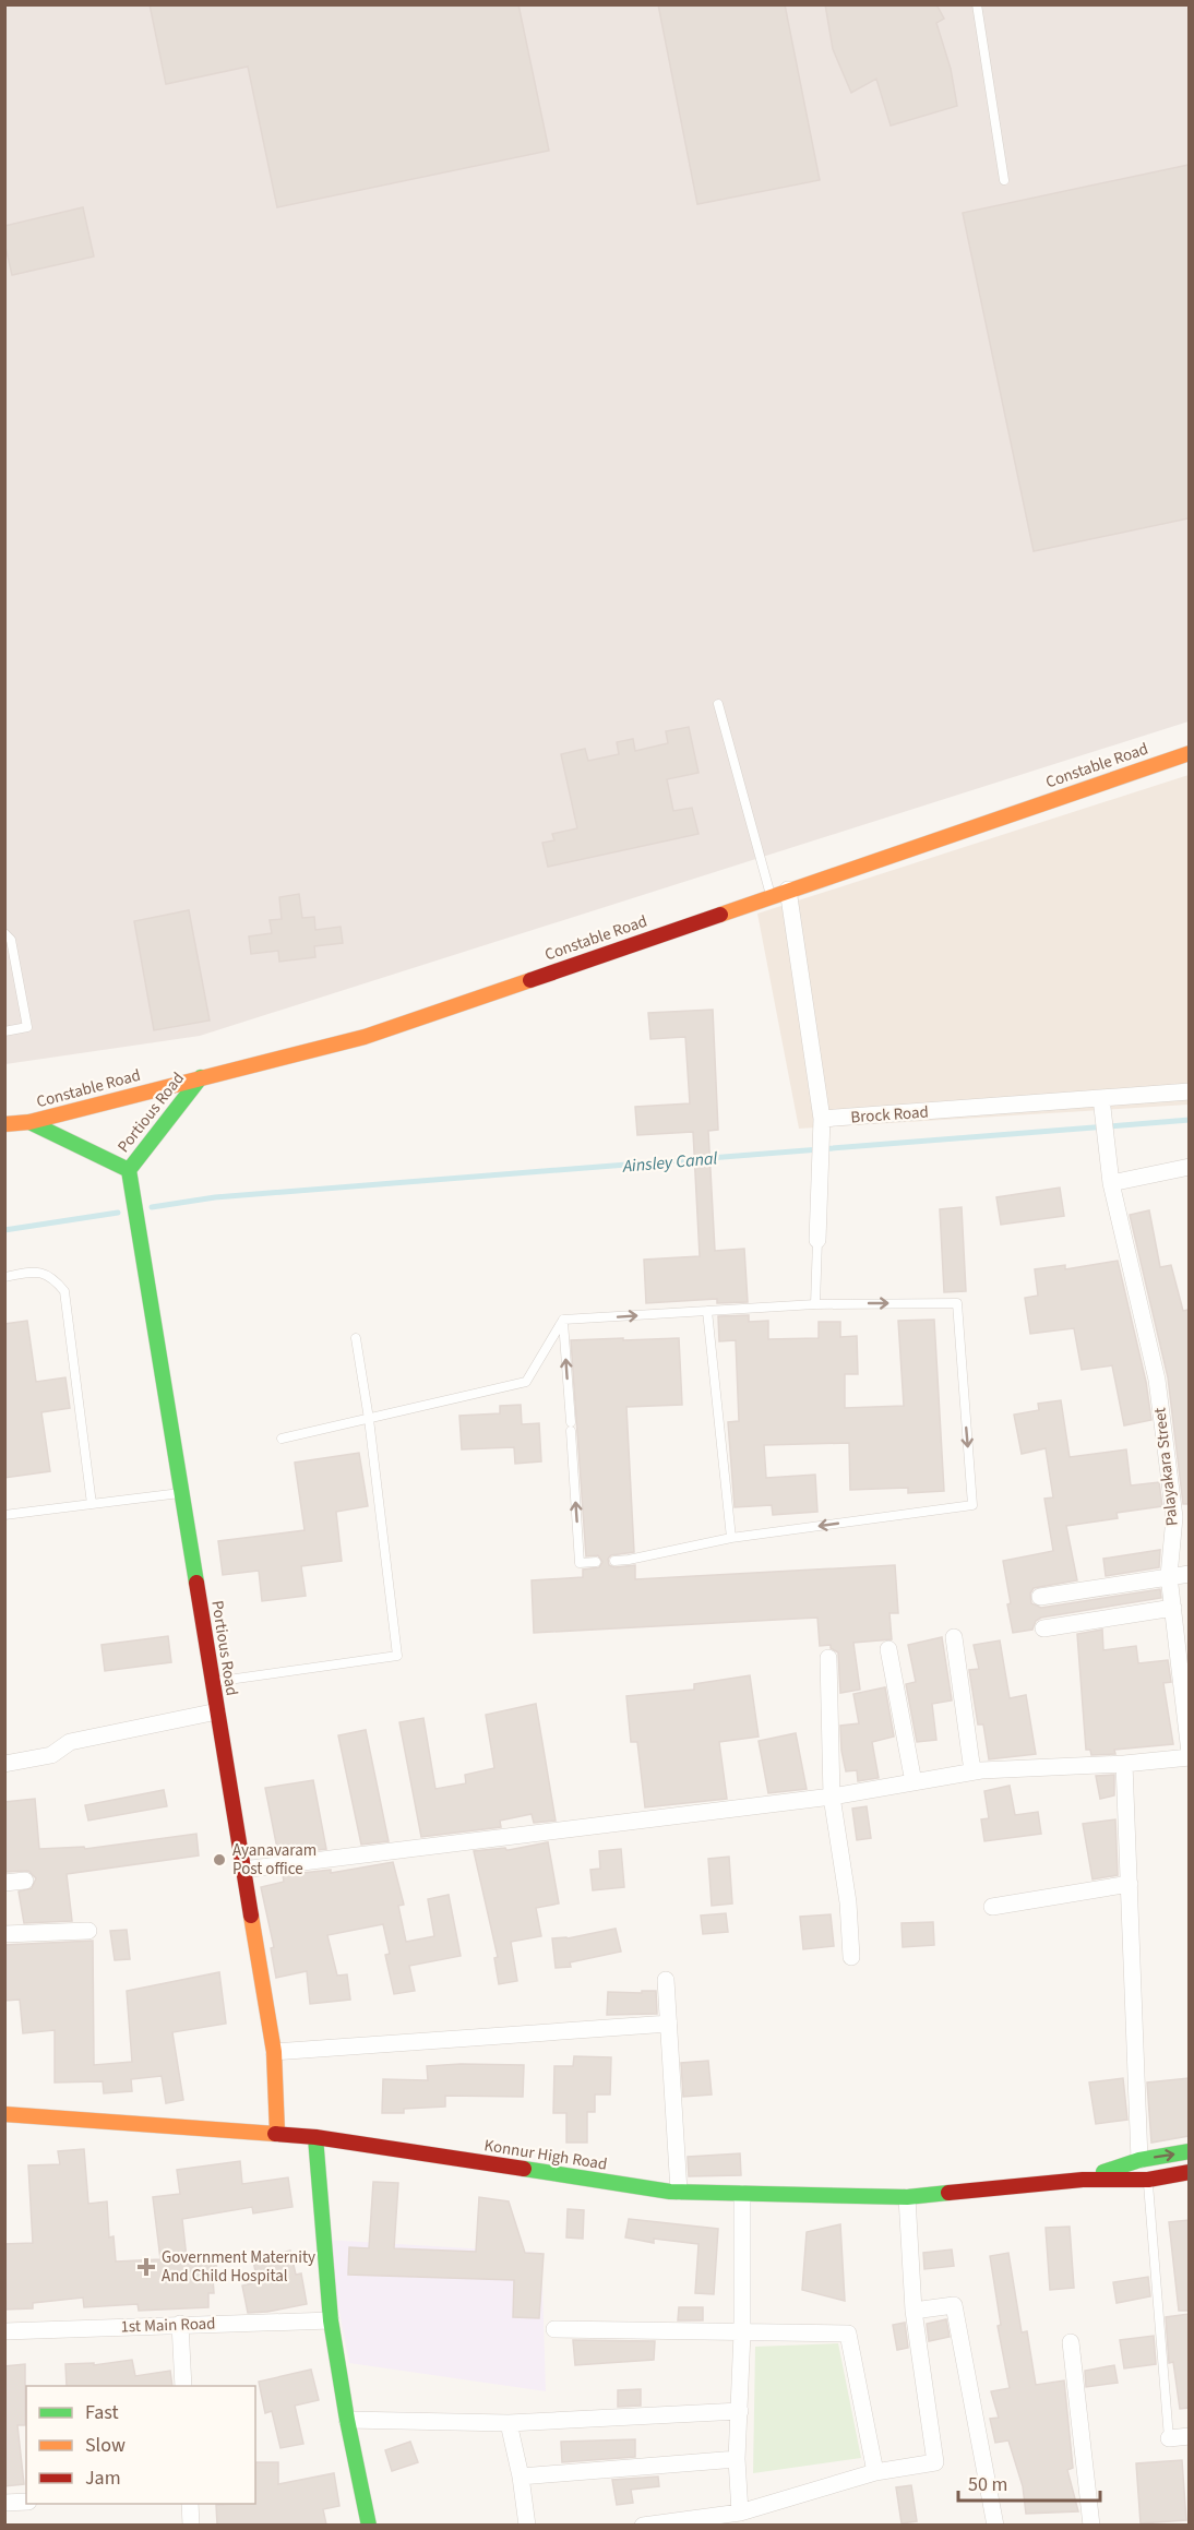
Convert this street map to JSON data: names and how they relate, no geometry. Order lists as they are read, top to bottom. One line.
{"streets":{"main road":["Constable Road","Portious Road","Konnur High Road"],"street":["Brock Road","Palayakara Street","1st Main Road"]},"crossings":[["Constable Road","Portious Road"],["Portious Road","Konnur High Road"],["Brock Road","Palayakara Street"]],"water":["Ainsley Canal"],"places":{"other":["Ayanavaram Post office"],"health":["Government Maternity And Child Hospital"]},"legend":["Fast","Slow","Jam"],"scale_bar":"50 m"}
